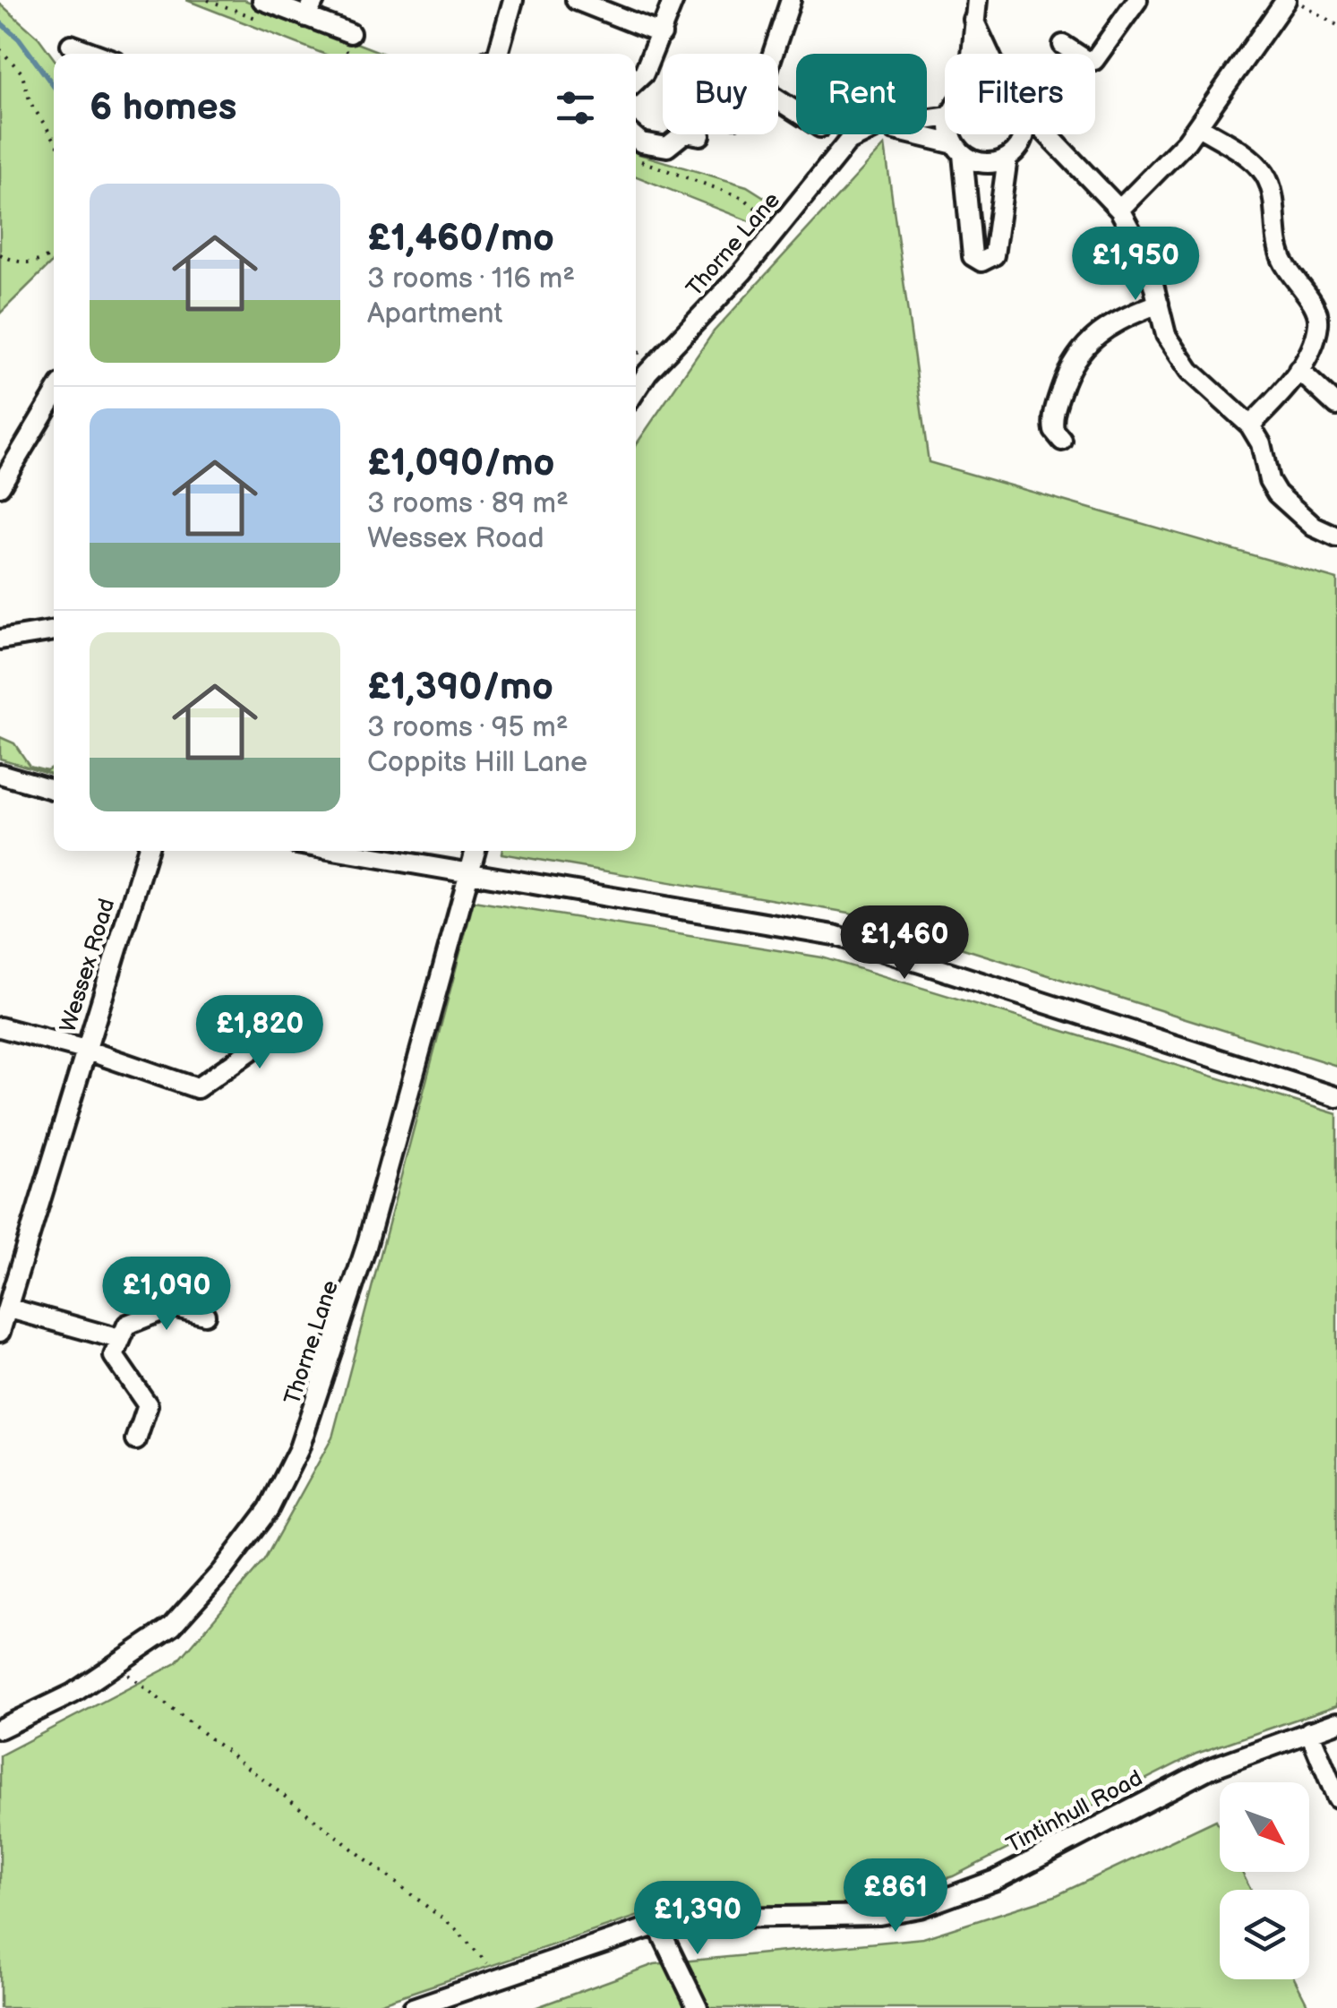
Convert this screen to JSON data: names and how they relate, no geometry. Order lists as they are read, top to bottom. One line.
{"streets":{"street":["Thorne Lane","Wessex Road","Tintinhull Road"]},"north":"bottom right","page":{"chip":["Buy","Rent","Filters"],"heading":"6 homes","list":[{"name":"£1,460/mo","note":"3 rooms · 116 m² · Apartment"},{"name":"£1,090/mo","note":"3 rooms · 89 m² · Wessex Road"},{"name":"£1,390/mo","note":"3 rooms · 95 m² · Coppits Hill Lane"}],"price":["£1,950","£1,460","£1,820","£1,090","£861","£1,390"]}}
